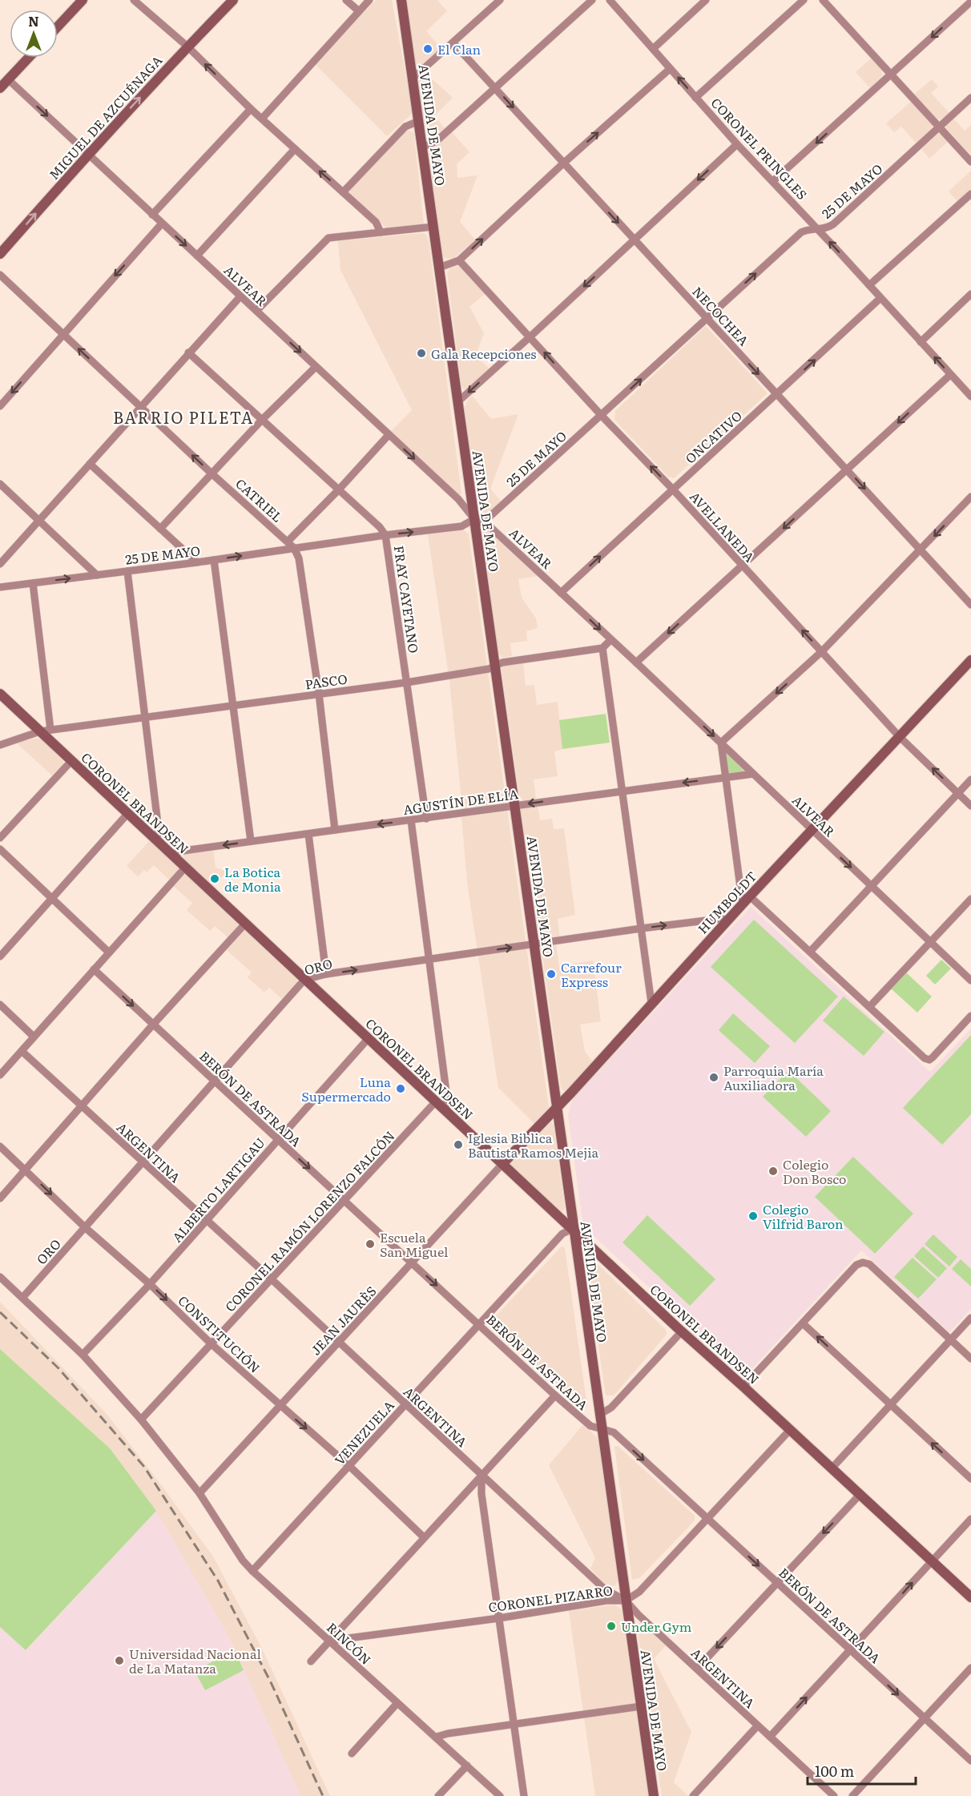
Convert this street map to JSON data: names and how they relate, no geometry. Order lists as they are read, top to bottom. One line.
{"streets":{"street":["MIGUEL DE AZCUÉNAGA","AVENIDA DE MAYO","CORONEL PRINGLES","25 DE MAYO","ALVEAR","NECOCHEA","ONCATIVO","CATRIEL","AVELLANEDA","FRAY CAYETANO","PASCO","AGUSTÍN DE ELÍA","CORONEL BRANDSEN","HUMBOLDT","ORO","BERÓN DE ASTRADA","ARGENTINA","ALBERTO LARTIGAU","CORONEL RAMÓN LORENZO FALCÓN","JEAN JAURÈS","CONSTITUCIÓN","VENEZUELA","CORONEL PIZARRO","RINCÓN"]},"crossings":[["MIGUEL DE AZCUÉNAGA","ALVEAR"],["AVENIDA DE MAYO","25 DE MAYO"],["AVENIDA DE MAYO","ALVEAR"],["AVENIDA DE MAYO","PASCO"],["AVENIDA DE MAYO","AGUSTÍN DE ELÍA"],["AVENIDA DE MAYO","CORONEL BRANDSEN"],["AVENIDA DE MAYO","HUMBOLDT"],["AVENIDA DE MAYO","ORO"],["AVENIDA DE MAYO","BERÓN DE ASTRADA"],["AVENIDA DE MAYO","ARGENTINA"],["AVENIDA DE MAYO","VENEZUELA"],["AVENIDA DE MAYO","CORONEL PIZARRO"],["CORONEL PRINGLES","25 DE MAYO"],["CORONEL PRINGLES","ONCATIVO"],["25 DE MAYO","ALVEAR"],["25 DE MAYO","NECOCHEA"],["25 DE MAYO","CATRIEL"],["25 DE MAYO","AVELLANEDA"],["25 DE MAYO","FRAY CAYETANO"],["ALVEAR","ONCATIVO"],["ALVEAR","AGUSTÍN DE ELÍA"],["ALVEAR","HUMBOLDT"],["NECOCHEA","ONCATIVO"],["ONCATIVO","AVELLANEDA"],["CATRIEL","PASCO"],["CATRIEL","AGUSTÍN DE ELÍA"],["AVELLANEDA","HUMBOLDT"],["FRAY CAYETANO","PASCO"],["FRAY CAYETANO","AGUSTÍN DE ELÍA"],["PASCO","CORONEL BRANDSEN"],["AGUSTÍN DE ELÍA","CORONEL BRANDSEN"],["CORONEL BRANDSEN","HUMBOLDT"],["CORONEL BRANDSEN","ORO"],["CORONEL BRANDSEN","ALBERTO LARTIGAU"],["CORONEL BRANDSEN","CORONEL RAMÓN LORENZO FALCÓN"],["CORONEL BRANDSEN","JEAN JAURÈS"],["CORONEL BRANDSEN","VENEZUELA"],["CORONEL BRANDSEN","CORONEL PIZARRO"],["HUMBOLDT","ORO"],["HUMBOLDT","JEAN JAURÈS"],["ORO","BERÓN DE ASTRADA"],["ORO","ARGENTINA"],["ORO","CONSTITUCIÓN"],["ORO","RINCÓN"],["BERÓN DE ASTRADA","ALBERTO LARTIGAU"],["BERÓN DE ASTRADA","CORONEL RAMÓN LORENZO FALCÓN"],["BERÓN DE ASTRADA","JEAN JAURÈS"],["BERÓN DE ASTRADA","VENEZUELA"],["BERÓN DE ASTRADA","CORONEL PIZARRO"],["ARGENTINA","ALBERTO LARTIGAU"],["ARGENTINA","CORONEL RAMÓN LORENZO FALCÓN"],["ARGENTINA","JEAN JAURÈS"],["ARGENTINA","VENEZUELA"],["ARGENTINA","CORONEL PIZARRO"],["ALBERTO LARTIGAU","CONSTITUCIÓN"],["ALBERTO LARTIGAU","RINCÓN"],["CORONEL RAMÓN LORENZO FALCÓN","CONSTITUCIÓN"],["CORONEL RAMÓN LORENZO FALCÓN","RINCÓN"],["JEAN JAURÈS","CONSTITUCIÓN"],["JEAN JAURÈS","RINCÓN"],["CONSTITUCIÓN","VENEZUELA"],["VENEZUELA","RINCÓN"],["CORONEL PIZARRO","RINCÓN"]],"one_way":["MIGUEL DE AZCUÉNAGA","25 DE MAYO","ALVEAR","NECOCHEA","ONCATIVO","AVELLANEDA","AGUSTÍN DE ELÍA","BERÓN DE ASTRADA","CONSTITUCIÓN"],"districts":["BARRIO PILETA"],"places":["El Clan","Gala Recepciones","La Botica de Monia","Carrefour Express","Parroquia María Auxiliadora","Luna Supermercado","Iglesia Biblica Bautista Ramos Mejia","Colegio Don Bosco","Colegio Vilfrid Baron","Escuela San Miguel","Under Gym","Universidad Nacional de La Matanza"],"scale_bar":"100 m","north":"top"}
